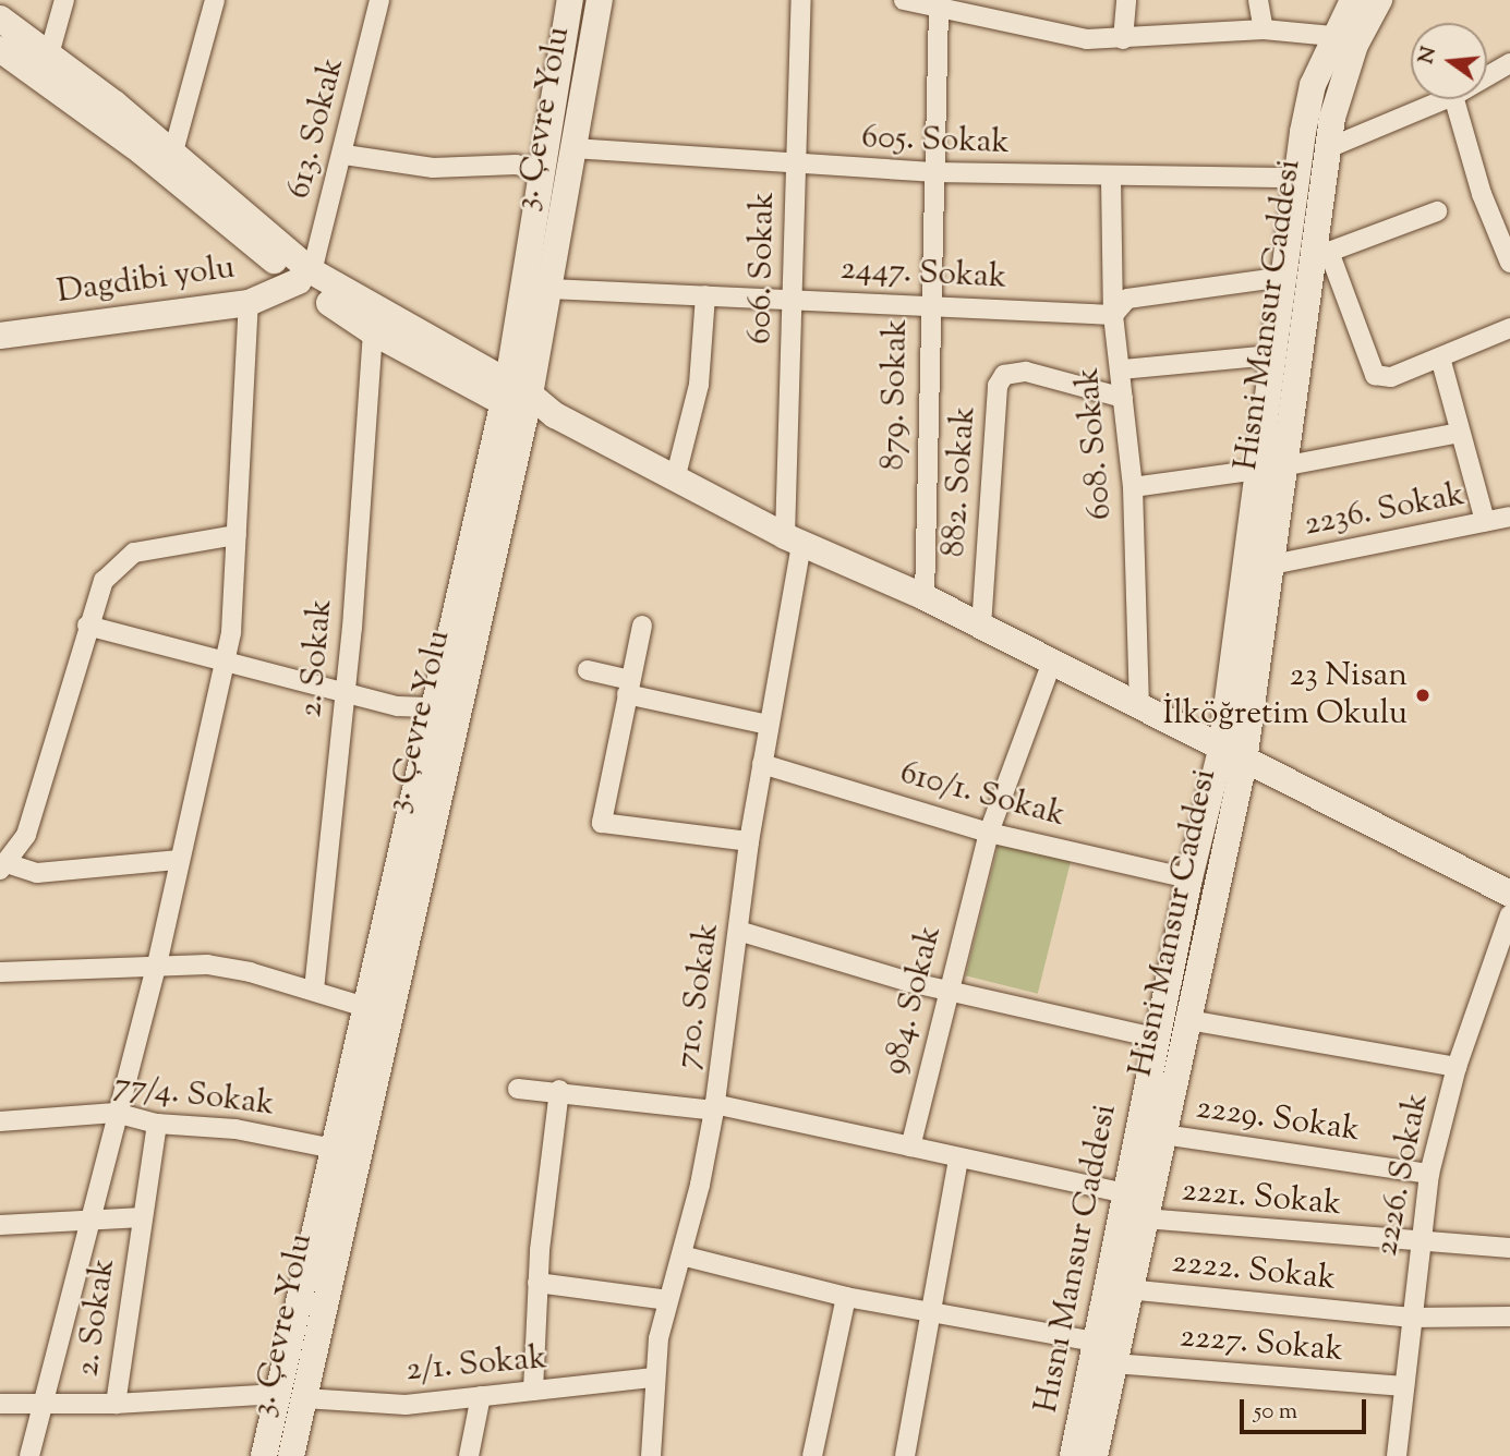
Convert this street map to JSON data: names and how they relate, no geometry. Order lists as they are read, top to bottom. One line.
{"streets":{"main road":["3. Çevre Yolu","Dagdibi yolu","Hisni Mansur Caddesi","Hısnı Mansur Caddesi"],"street":["613. Sokak","605. Sokak","606. Sokak","2447. Sokak","879. Sokak","608. Sokak","882. Sokak","2236. Sokak","2. Sokak","610/1. Sokak","710. Sokak","984. Sokak","77/4. Sokak","2229. Sokak","2226. Sokak","2221. Sokak","2222. Sokak","2227. Sokak","2/1. Sokak"]},"crossings":[["3. Çevre Yolu","605. Sokak"],["3. Çevre Yolu","2447. Sokak"],["3. Çevre Yolu","2. Sokak"],["3. Çevre Yolu","77/4. Sokak"],["3. Çevre Yolu","2/1. Sokak"],["613. Sokak","Dagdibi yolu"],["605. Sokak","606. Sokak"],["605. Sokak","879. Sokak"],["605. Sokak","608. Sokak"],["605. Sokak","Hısnı Mansur Caddesi"],["606. Sokak","2447. Sokak"],["606. Sokak","710. Sokak"],["2447. Sokak","879. Sokak"],["2447. Sokak","608. Sokak"],["Hisni Mansur Caddesi","2236. Sokak"],["Hisni Mansur Caddesi","2229. Sokak"],["Hisni Mansur Caddesi","2221. Sokak"],["Hisni Mansur Caddesi","Hısnı Mansur Caddesi"],["Hisni Mansur Caddesi","2222. Sokak"],["Hisni Mansur Caddesi","2227. Sokak"],["608. Sokak","882. Sokak"],["2. Sokak","77/4. Sokak"],["2. Sokak","2/1. Sokak"],["610/1. Sokak","710. Sokak"],["610/1. Sokak","984. Sokak"],["610/1. Sokak","Hısnı Mansur Caddesi"],["710. Sokak","2/1. Sokak"],["2229. Sokak","2226. Sokak"],["2226. Sokak","2221. Sokak"],["2226. Sokak","2222. Sokak"],["2226. Sokak","2227. Sokak"]],"places":["23 Nisan İlköğretim Okulu"],"scale_bar":"50 m","north":"left"}
